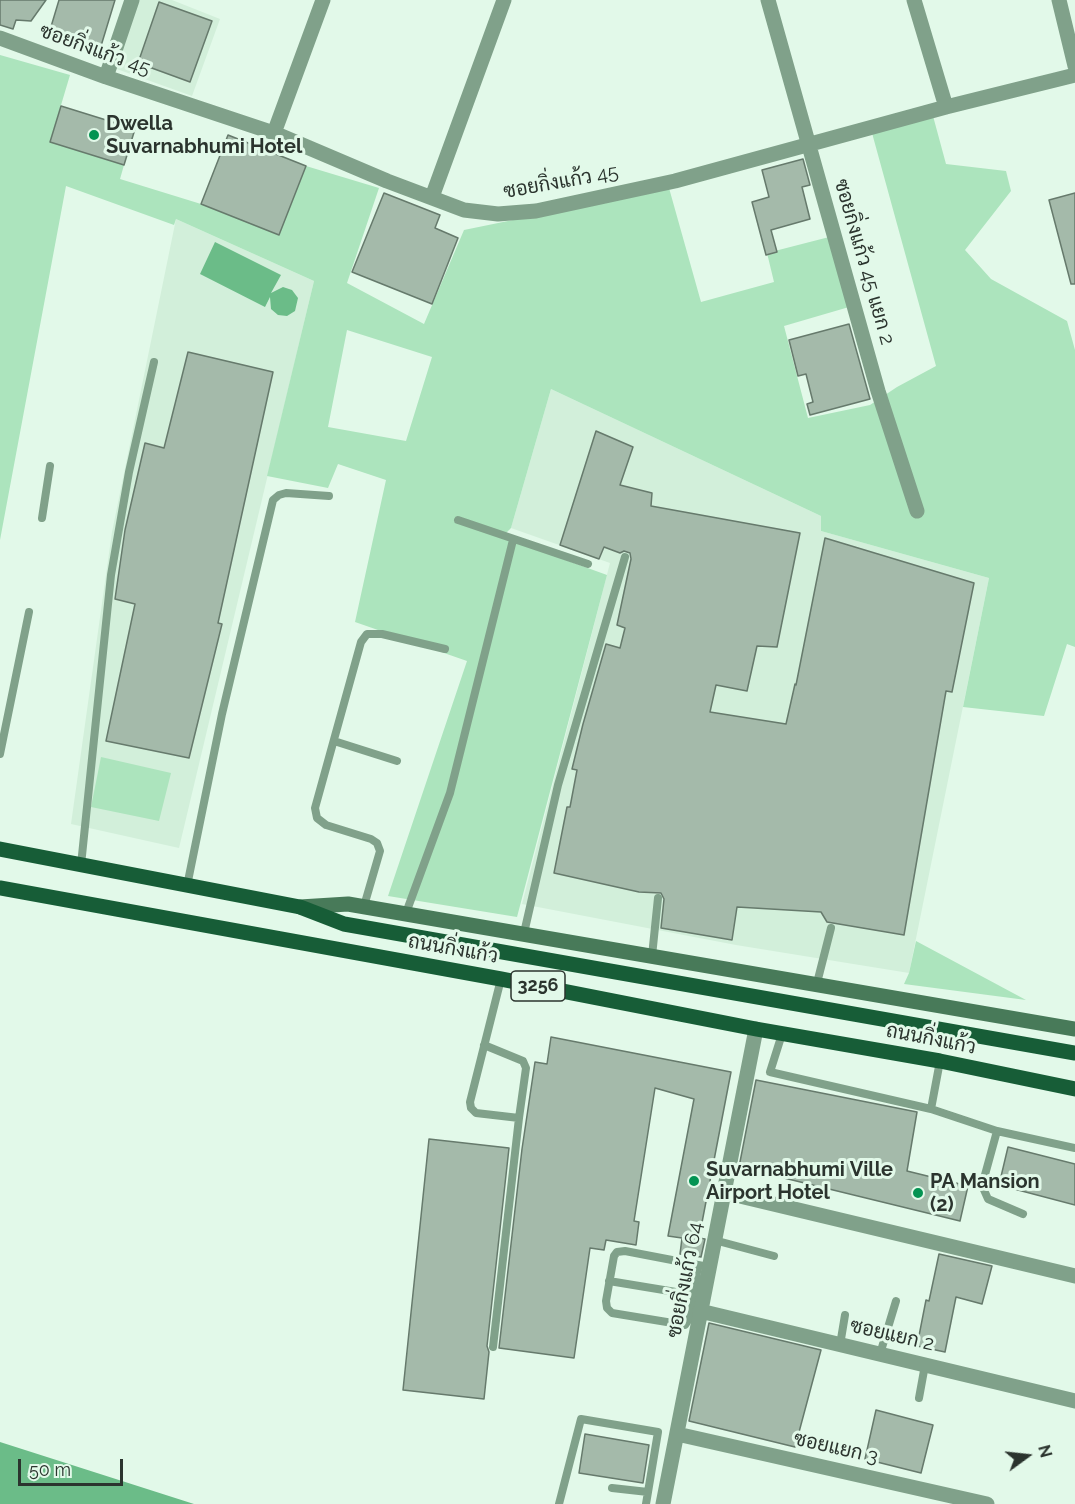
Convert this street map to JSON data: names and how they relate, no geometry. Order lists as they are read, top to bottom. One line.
{"streets":{"main road":["ถนนกิ่งแก้ว","3256"],"street":["ซอยกิ่งแก้ว 45","ซอยกิ่งแก้ว 45 แยก 2","ซอยกิ่งแก้ว 64","ซอยแยก 2","ซอยแยก 3"]},"crossings":[["ซอยกิ่งแก้ว 45","ซอยกิ่งแก้ว 45 แยก 2"],["ถนนกิ่งแก้ว","ซอยกิ่งแก้ว 64"],["ซอยกิ่งแก้ว 64","ซอยแยก 2"],["ซอยกิ่งแก้ว 64","ซอยแยก 3"]],"places":["Dwella Suvarnabhumi Hotel","Suvarnabhumi Ville Airport Hotel","PA Mansion (2)"],"scale_bar":"50 m","north":"right"}
